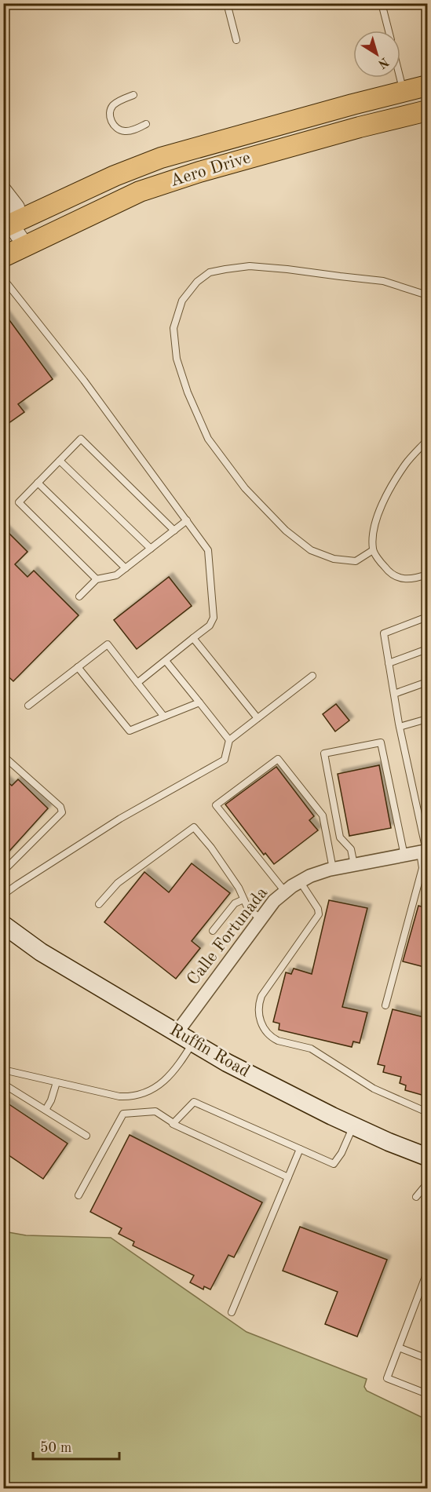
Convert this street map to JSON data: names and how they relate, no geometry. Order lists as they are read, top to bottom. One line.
{"streets":{"main road":["Aero Drive","Ruffin Road"],"street":["Calle Fortunada"]},"crossings":[["Calle Fortunada","Ruffin Road"]],"scale_bar":"50 m","north":"bottom right"}
